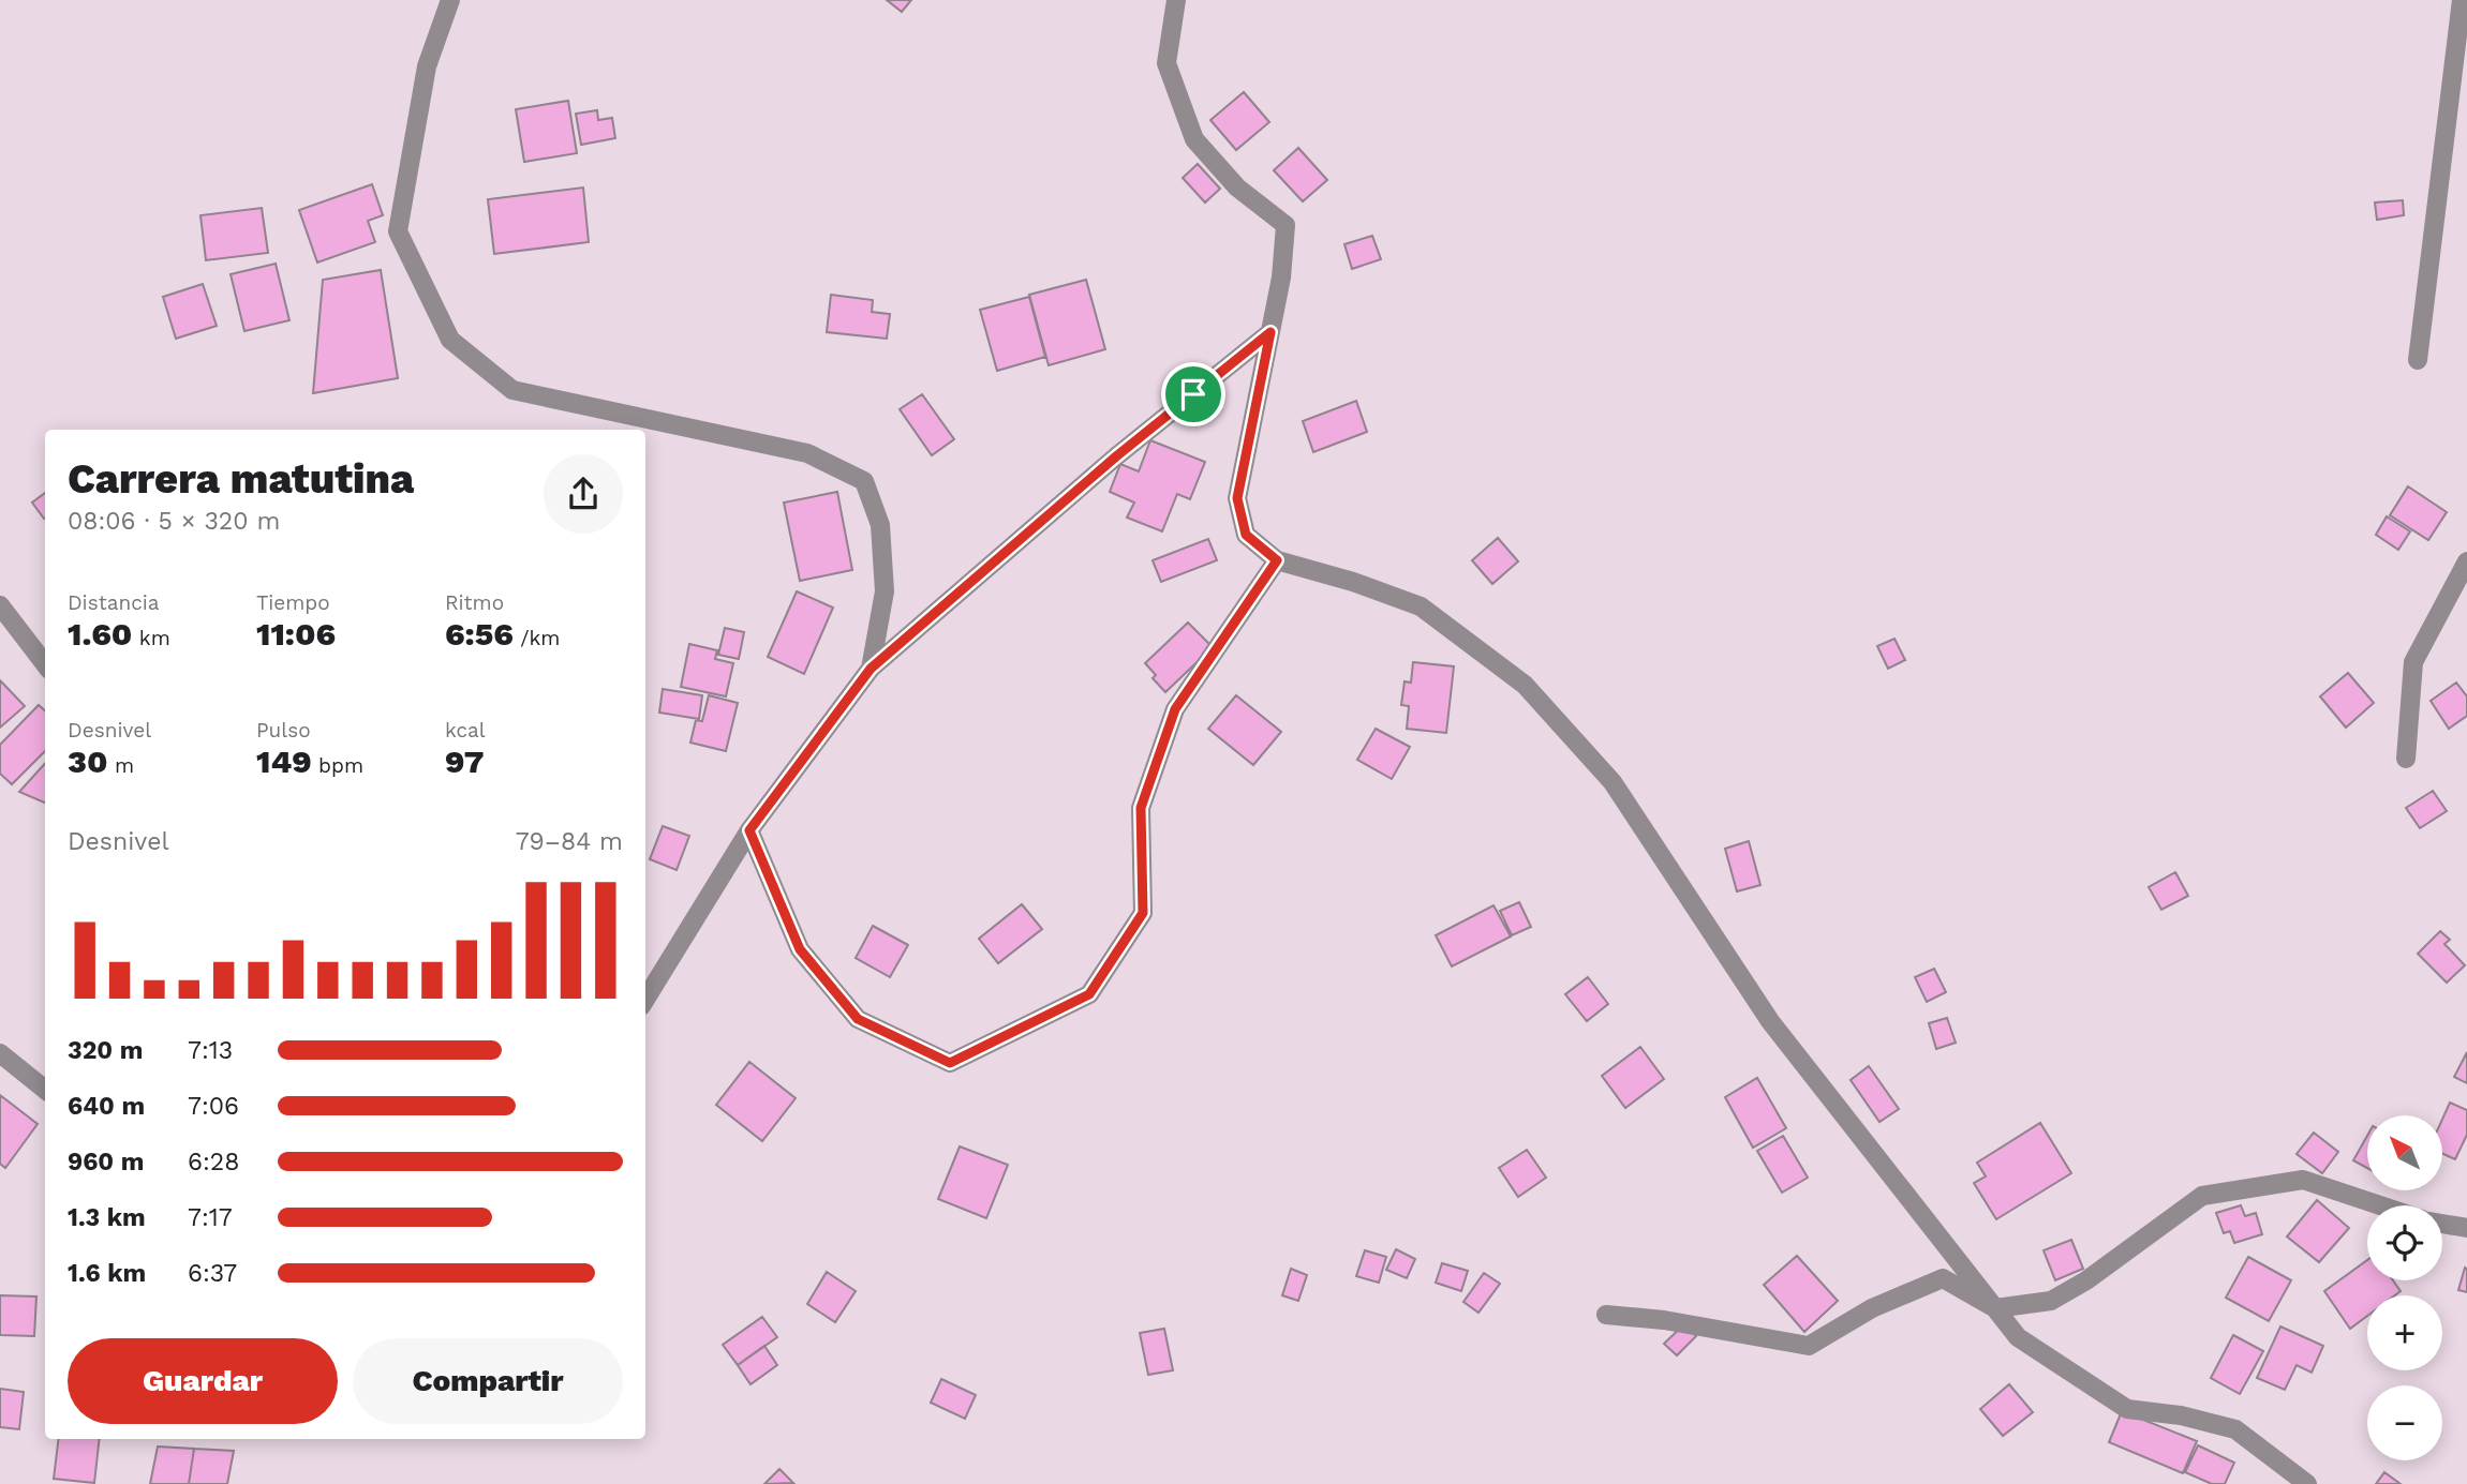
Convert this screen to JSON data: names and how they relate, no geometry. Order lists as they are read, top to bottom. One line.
{"north":"top left","page":{"heading":["Carrera matutina","08:06 · 5 × 320 m"],"stats":[["Distancia","1.60 km"],["Tiempo","11:06"],["Ritmo","6:56 /km"],["Desnivel","30 m"],["Pulso","149 bpm"],["kcal","97"]],"chart":["Desnivel","79–84 m"],"list":[{"name":"320 m","note":"7:13"},{"name":"640 m","note":"7:06"},{"name":"960 m","note":"6:28"},{"name":"1.3 km","note":"7:17"},{"name":"1.6 km","note":"6:37"}],"map_buttons":["+","−"],"buttons":["Guardar","Compartir"]}}
